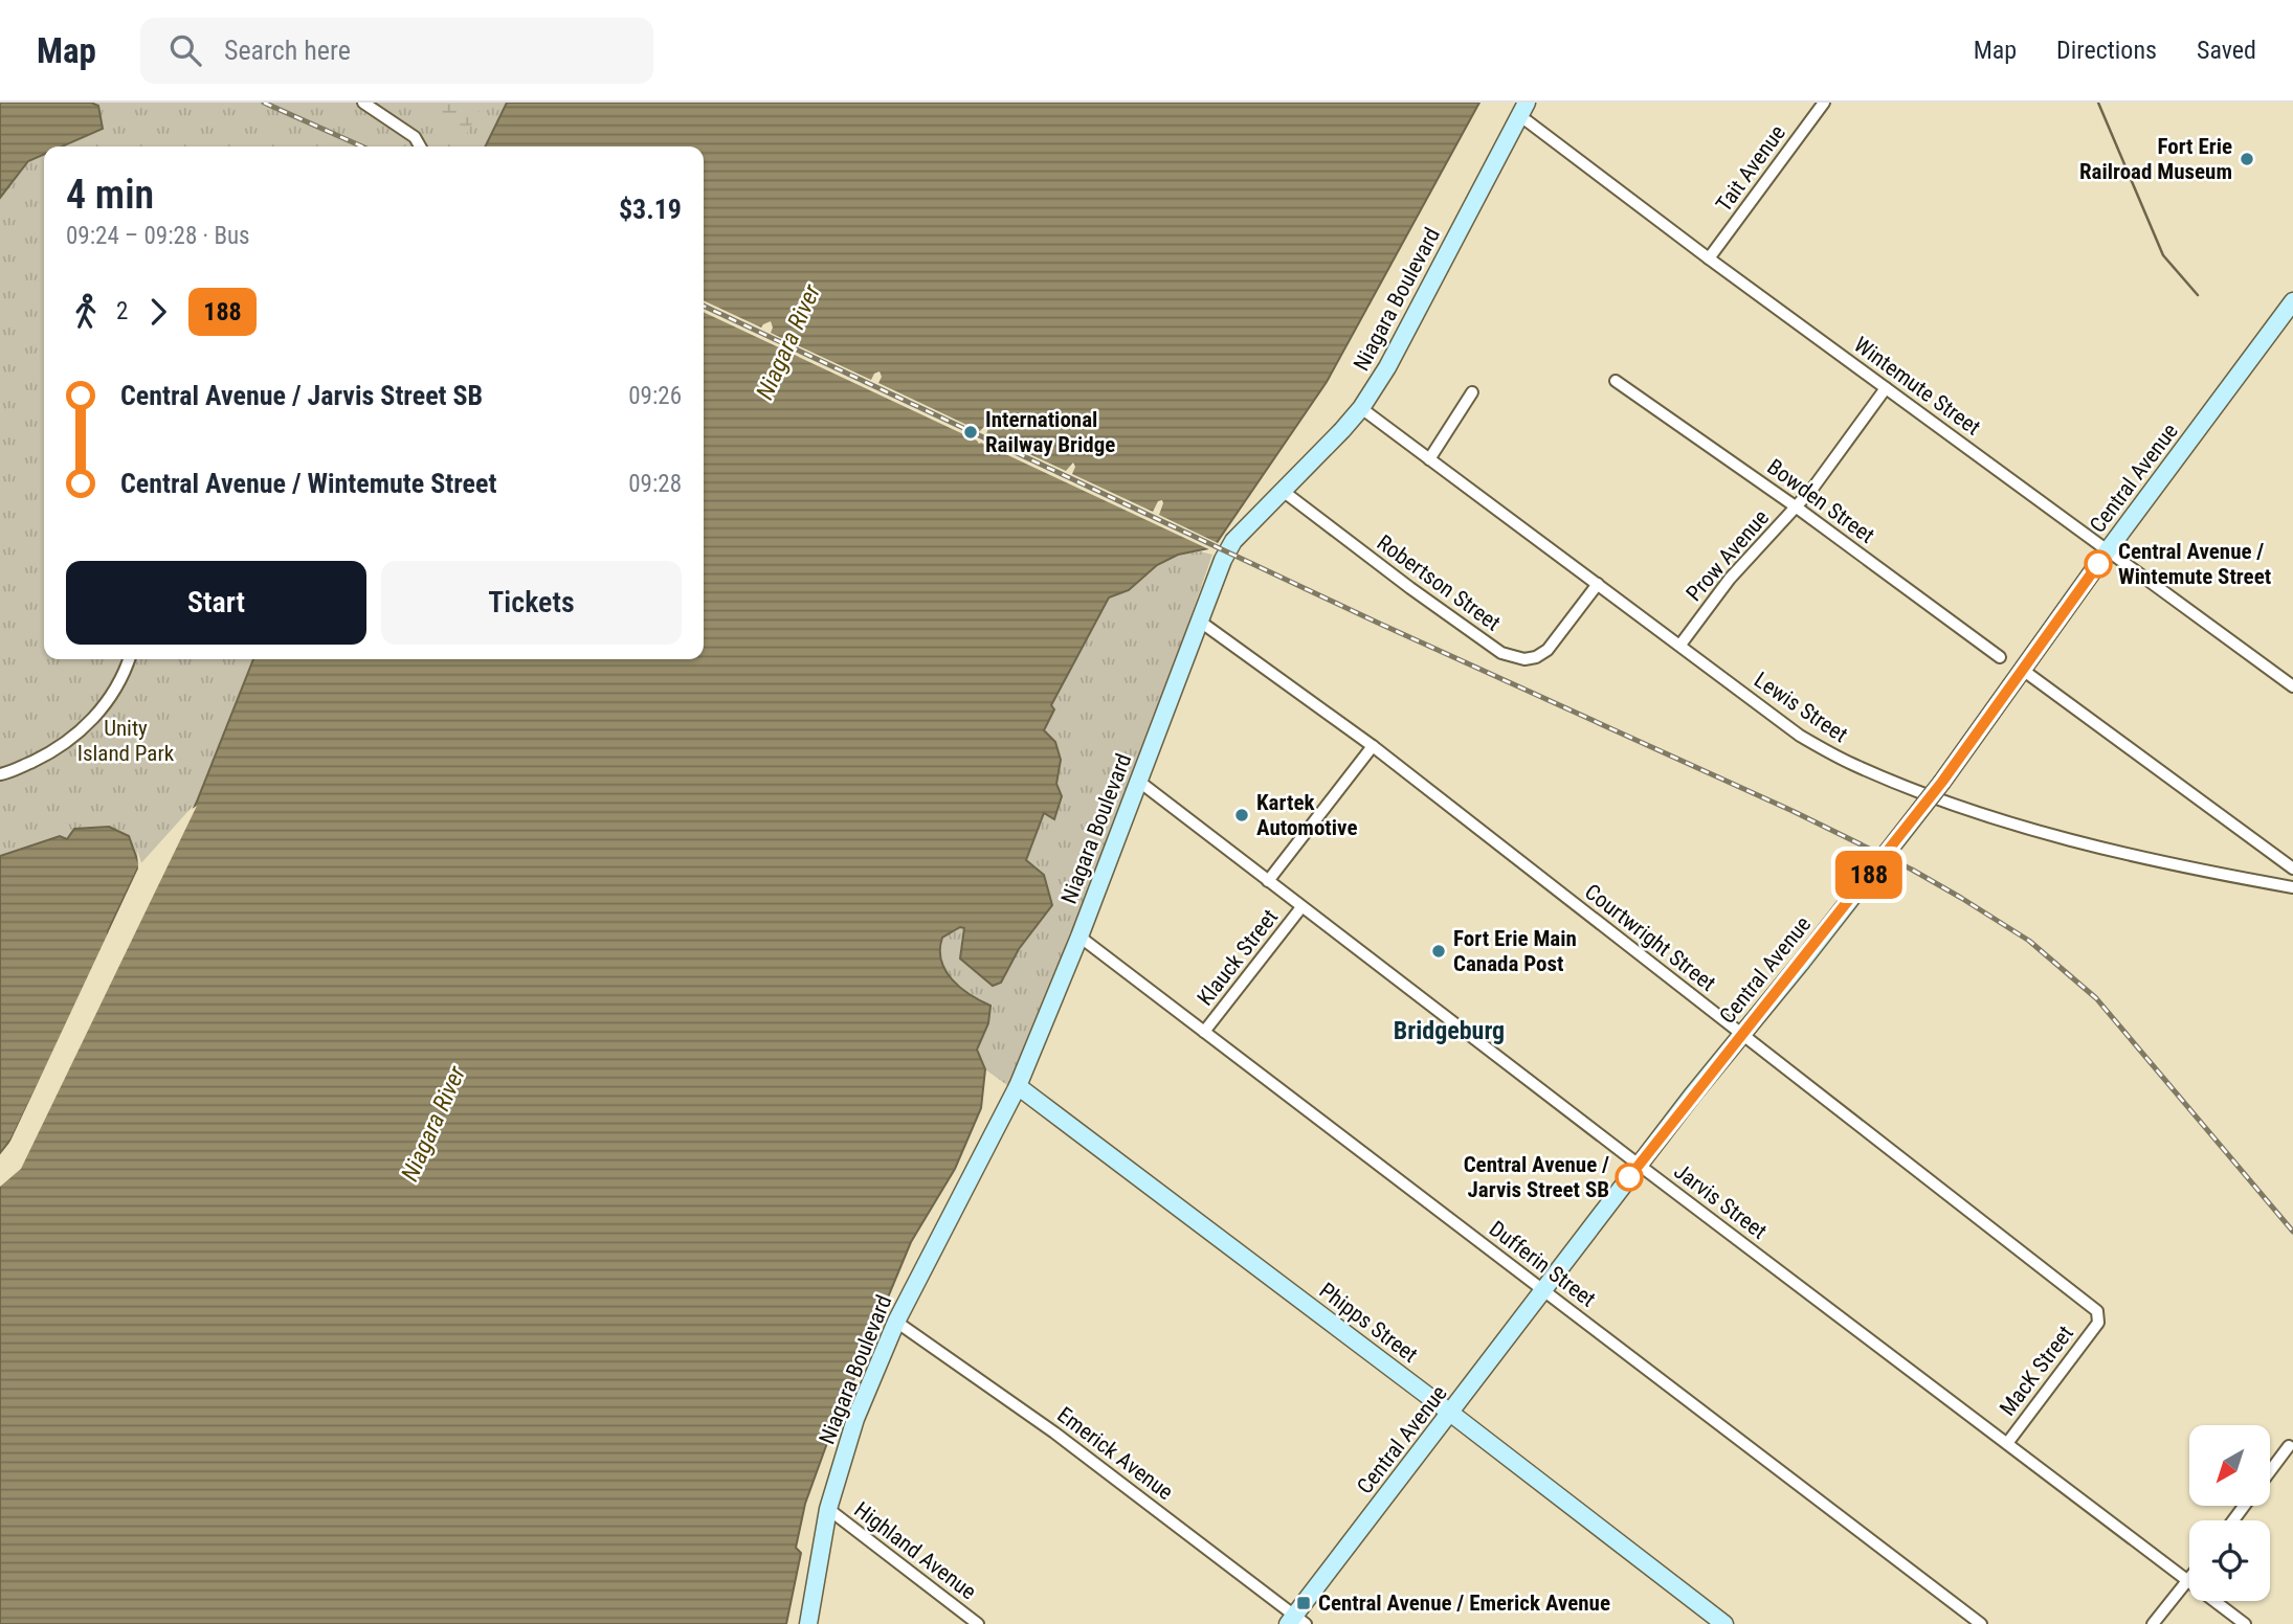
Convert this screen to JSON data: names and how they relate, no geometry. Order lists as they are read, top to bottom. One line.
{"streets":{"main road":["Niagara Boulevard","Central Avenue","Phipps Street"],"street":["Tait Avenue","Wintemute Street","Bowden Street","Prow Avenue","Robertson Street","Lewis Street","Courtwright Street","Klauck Street","Jarvis Street","Dufferin Street","MacK Street","Emerick Avenue","Highland Avenue"]},"crossings":[["Tait Avenue","Wintemute Street"],["Niagara Boulevard","Wintemute Street"],["Niagara Boulevard","Robertson Street"],["Niagara Boulevard","Lewis Street"],["Niagara Boulevard","Courtwright Street"],["Niagara Boulevard","Jarvis Street"],["Niagara Boulevard","Dufferin Street"],["Niagara Boulevard","Phipps Street"],["Niagara Boulevard","Emerick Avenue"],["Niagara Boulevard","Highland Avenue"],["Wintemute Street","Central Avenue"],["Wintemute Street","Prow Avenue"],["Central Avenue","Courtwright Street"],["Central Avenue","Jarvis Street"],["Central Avenue","Dufferin Street"],["Central Avenue","Phipps Street"],["Central Avenue","Emerick Avenue"],["Bowden Street","Prow Avenue"],["Prow Avenue","Lewis Street"],["Robertson Street","Lewis Street"],["Courtwright Street","Klauck Street"],["Courtwright Street","MacK Street"],["Klauck Street","Jarvis Street"],["Klauck Street","Dufferin Street"],["Jarvis Street","MacK Street"]],"districts":["Bridgeburg"],"water":["Niagara River"],"parks":["Unity Island Park"],"places":{"other":["Fort Erie Railroad Museum","International Railway Bridge","Central Avenue / Wintemute Street","Kartek Automotive","Fort Erie Main Canada Post","Central Avenue / Jarvis Street SB"],"transit":["Central Avenue / Emerick Avenue"]},"lines":["bus line 188"],"north":"bottom left","page":{"header":"Map","search":"Search here","nav":["Map","Directions","Saved"],"on_map":"188","heading":["4 min","09:24 – 09:28 · Bus","$3.19"],"legs":["2","188"],"list":[{"name":"Central Avenue / Jarvis Street SB","value":"09:26"},{"name":"Central Avenue / Wintemute Street","value":"09:28"}],"buttons":["Start","Tickets"]}}
